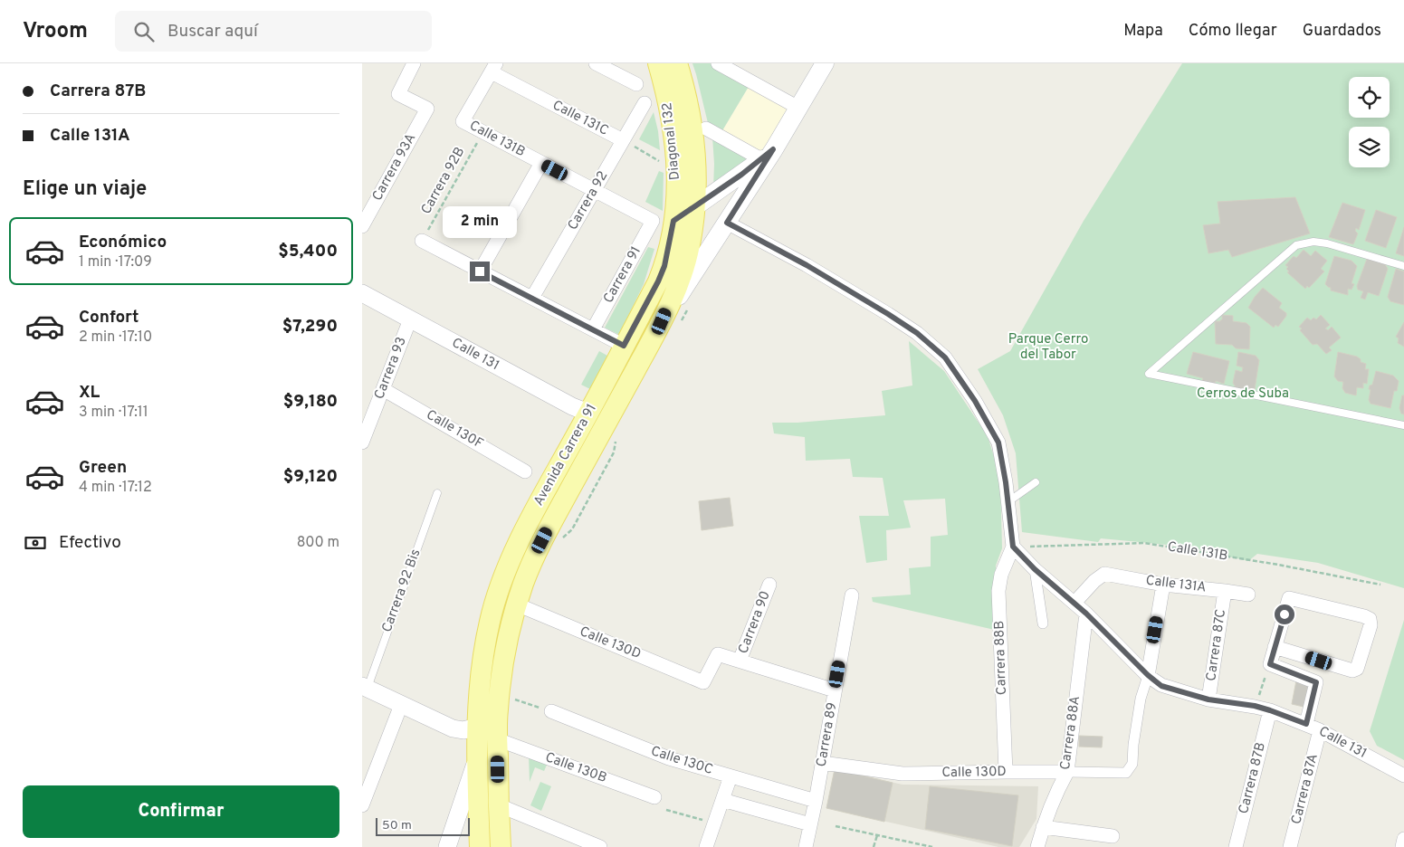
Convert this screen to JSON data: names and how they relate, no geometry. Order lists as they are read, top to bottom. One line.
{"streets":{"main road":["Diagonal 132","Avenida Carrera 91"],"street":["Calle 131C","Calle 131B","Carrera 93A","Carrera 92","Carrera 91","Calle 131","Carrera 93","Calle 130F","Calle 131A","Carrera 90","Calle 130D","Carrera 87C","Carrera 88B","Carrera 88A","Carrera 89","Calle 130C","Calle 130B","Carrera 87B","Carrera 87A"],"lane":["Carrera 92 Bis"],"path":["Carrera 92B"]},"crossings":[["Calle 131C","Calle 131B"],["Calle 131C","Carrera 92"],["Calle 131B","Carrera 92B"],["Calle 131B","Carrera 92"],["Calle 131B","Carrera 91"],["Calle 131B","Calle 131"],["Calle 131B","Carrera 88B"],["Diagonal 132","Avenida Carrera 91"],["Calle 131","Carrera 93"],["Calle 131","Avenida Carrera 91"],["Calle 131","Calle 131A"],["Calle 131","Calle 130D"],["Calle 131","Carrera 87C"],["Calle 131","Carrera 88B"],["Calle 131","Carrera 88A"],["Calle 131","Carrera 87B"],["Calle 131","Carrera 87A"],["Carrera 93","Calle 130F"],["Avenida Carrera 91","Calle 130D"],["Avenida Carrera 91","Calle 130B"],["Calle 131A","Carrera 87C"],["Carrera 90","Calle 130D"],["Calle 130D","Carrera 88B"],["Calle 130D","Carrera 88A"],["Calle 130D","Carrera 89"],["Carrera 89","Calle 130C"]],"parks":["Parque Cerro del Tabor","Cerros de Suba"],"scale_bar":"50 m","page":{"header":"Vroom","search":"Buscar aquí","nav":["Mapa","Cómo llegar","Guardados"],"banner":["Carrera 87B","Calle 131A"],"heading":"Elige un viaje","bubble":"2 min","list":[{"name":"Económico","note":"1 min · 17:09","value":"$5,400"},{"name":"Confort","note":"2 min · 17:10","value":"$7,290"},{"name":"XL","note":"3 min · 17:11","value":"$9,180"},{"name":"Green","note":"4 min · 17:12","value":"$9,120"}],"pay":["Efectivo","800 m"],"buttons":"Confirmar","scale":"50 m"}}
